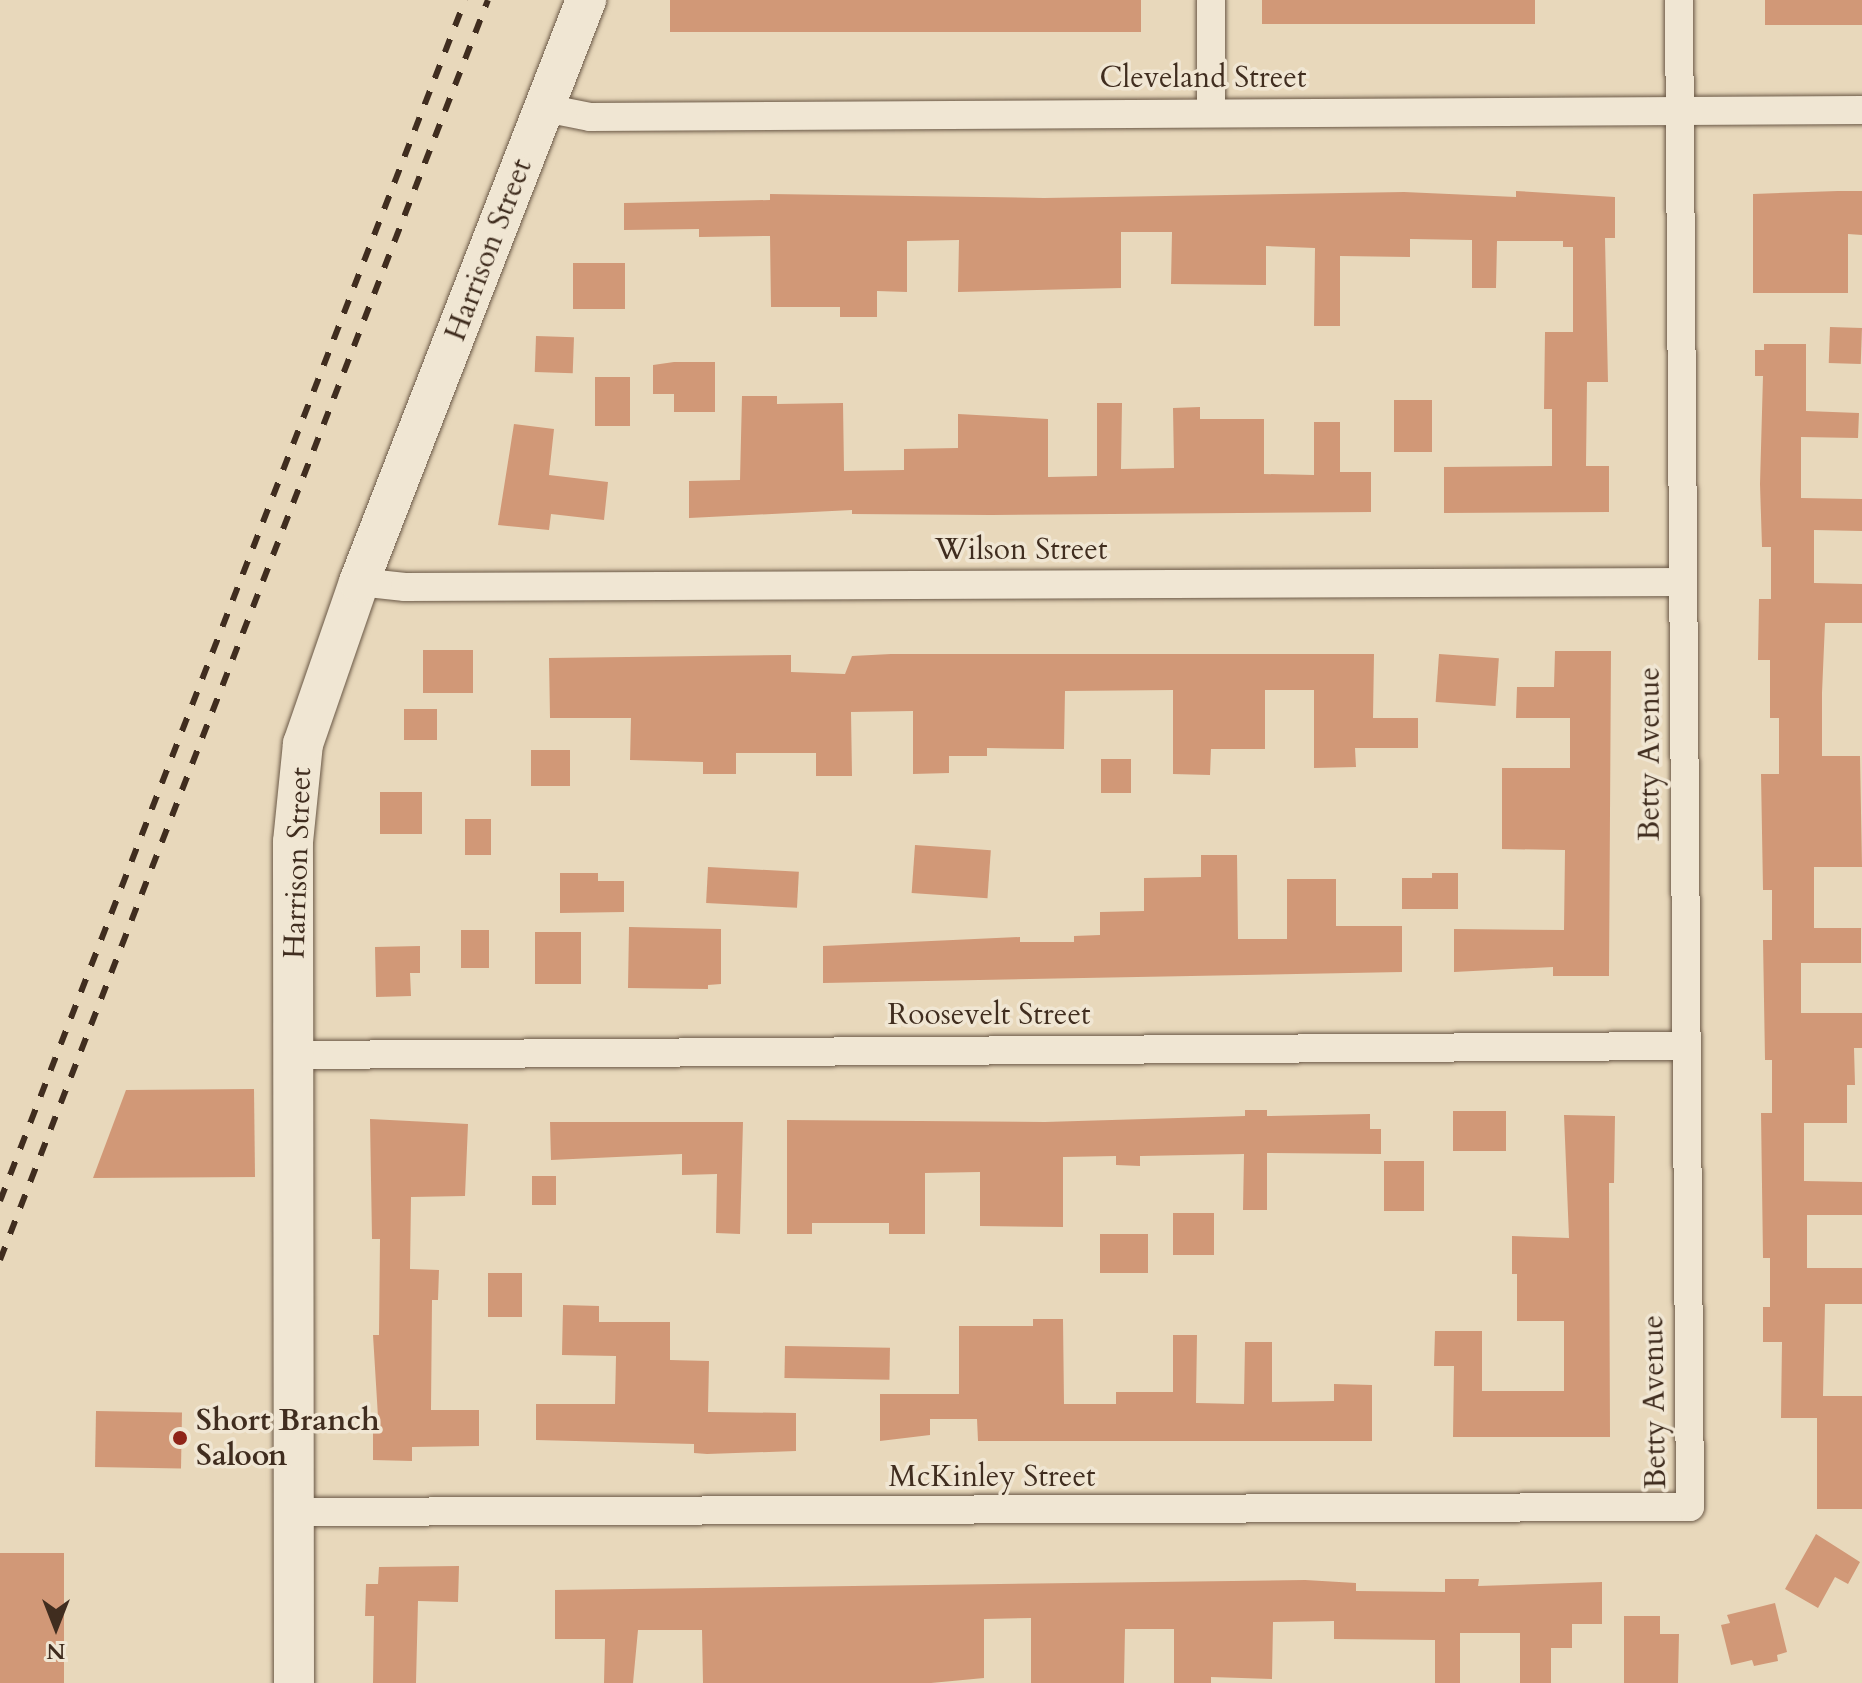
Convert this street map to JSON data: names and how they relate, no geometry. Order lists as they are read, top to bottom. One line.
{"streets":{"main road":["Harrison Street"],"street":["Cleveland Street","Wilson Street","Betty Avenue","Roosevelt Street","McKinley Street"]},"crossings":[["Cleveland Street","Harrison Street"],["Cleveland Street","Betty Avenue"],["Harrison Street","Wilson Street"],["Harrison Street","Roosevelt Street"],["Harrison Street","McKinley Street"],["Wilson Street","Betty Avenue"],["Betty Avenue","Roosevelt Street"],["Betty Avenue","McKinley Street"]],"places":["Short Branch Saloon"],"north":"bottom"}
